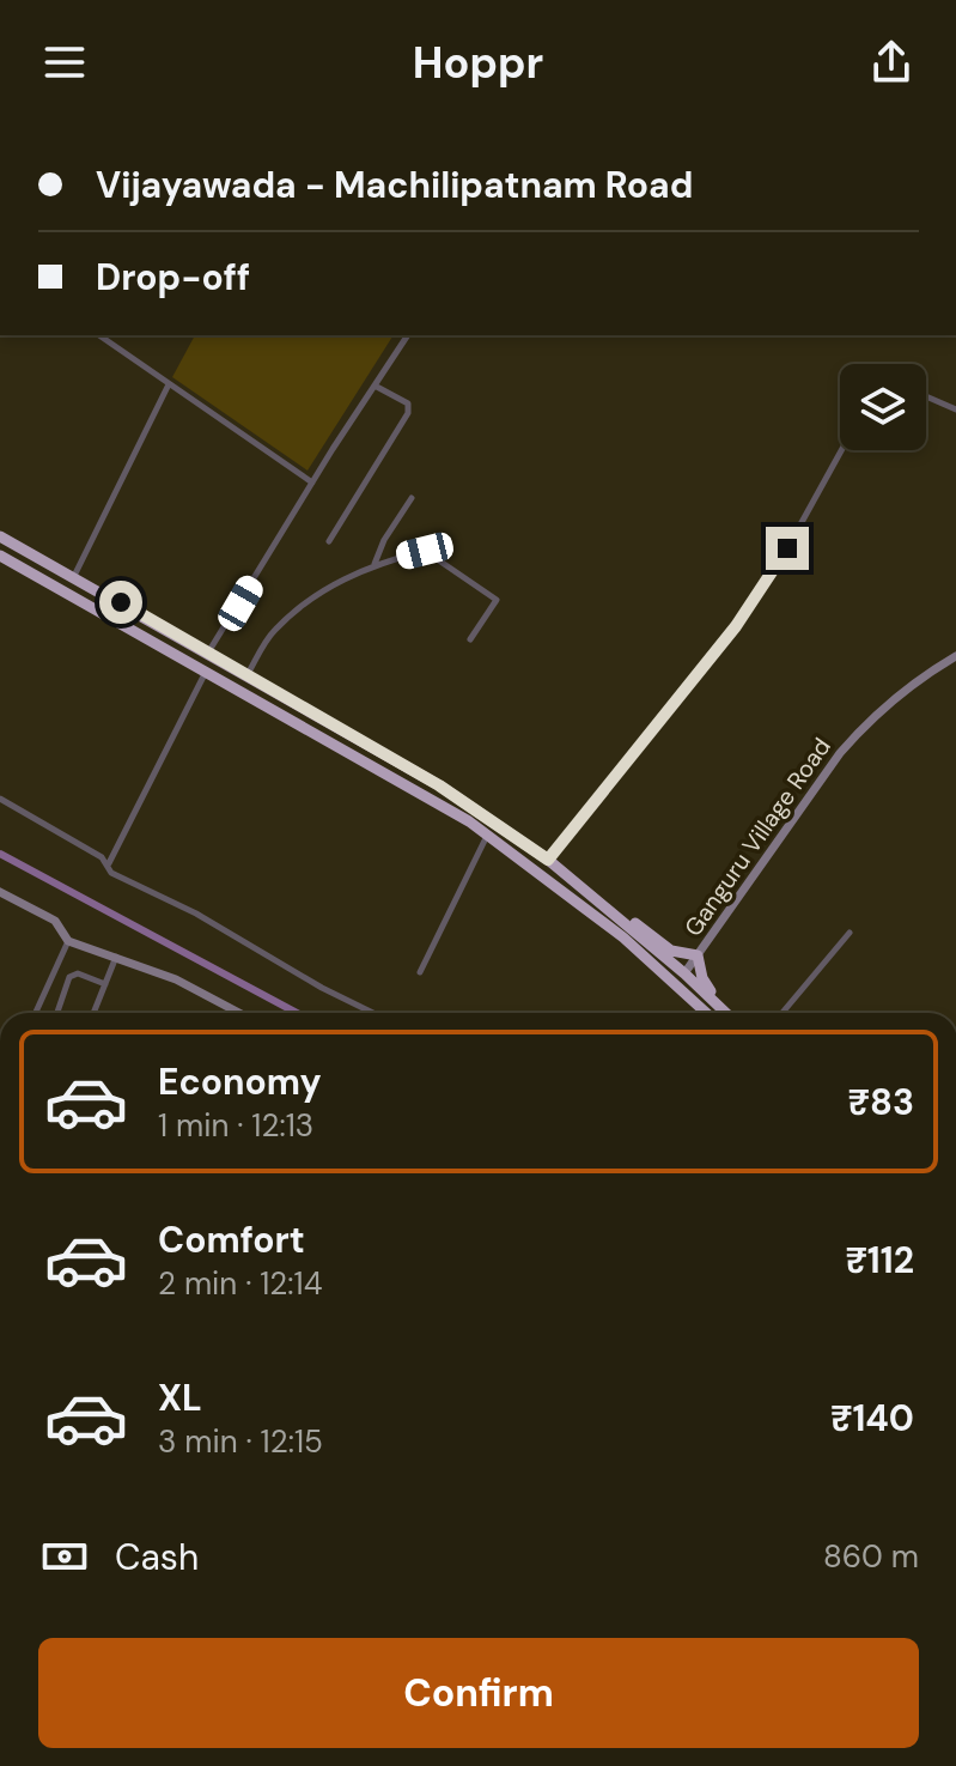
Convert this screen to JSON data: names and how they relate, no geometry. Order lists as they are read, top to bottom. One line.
{"streets":{"street":["Ganguru Village Road"]},"page":{"header":"Hoppr","banner":["Vijayawada - Machilipatnam Road","Drop-off"],"list":[{"name":"Economy","note":"1 min · 12:13","value":"₹83"},{"name":"Comfort","note":"2 min · 12:14","value":"₹112"},{"name":"XL","note":"3 min · 12:15","value":"₹140"}],"pay":["Cash","860 m"],"buttons":"Confirm"}}
